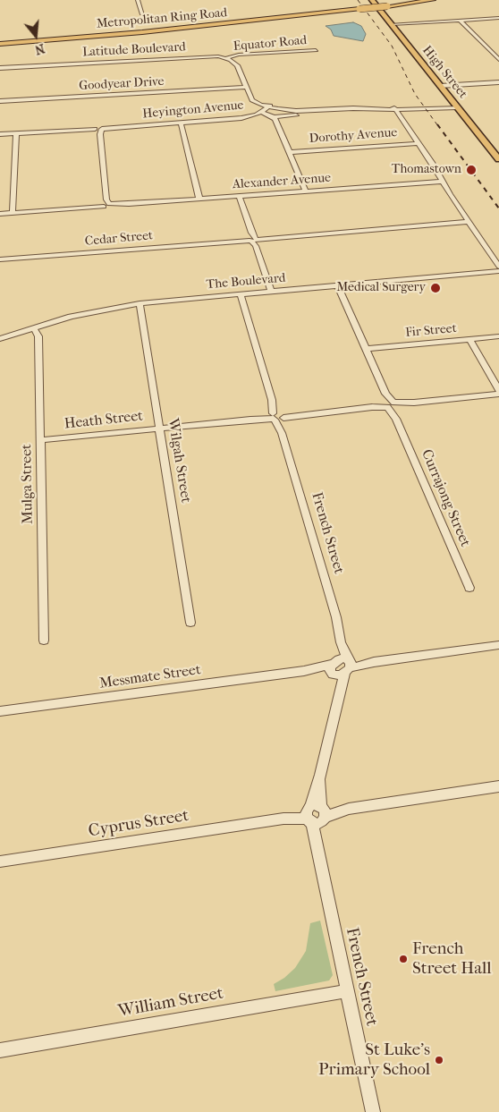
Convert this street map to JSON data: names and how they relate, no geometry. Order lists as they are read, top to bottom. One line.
{"streets":{"highway":["Metropolitan Ring Road"],"main road":["High Street"],"street":["Equator Road","Latitude Boulevard","Goodyear Drive","Heyington Avenue","Dorothy Avenue","Alexander Avenue","Cedar Street","The Boulevard","Fir Street","Heath Street","Wilgah Street","Mulga Street","Currajong Street","French Street","Messmate Street","Cyprus Street","William Street"]},"crossings":[["Equator Road","Latitude Boulevard"],["The Boulevard","Wilgah Street"],["The Boulevard","Mulga Street"],["The Boulevard","French Street"],["Heath Street","Wilgah Street"],["Heath Street","Mulga Street"],["Heath Street","Currajong Street"],["Heath Street","French Street"],["French Street","Messmate Street"],["French Street","Cyprus Street"],["French Street","William Street"]],"places":["Thomastown","Medical Surgery","French Street Hall","St Luke's Primary School"],"north":"bottom"}
